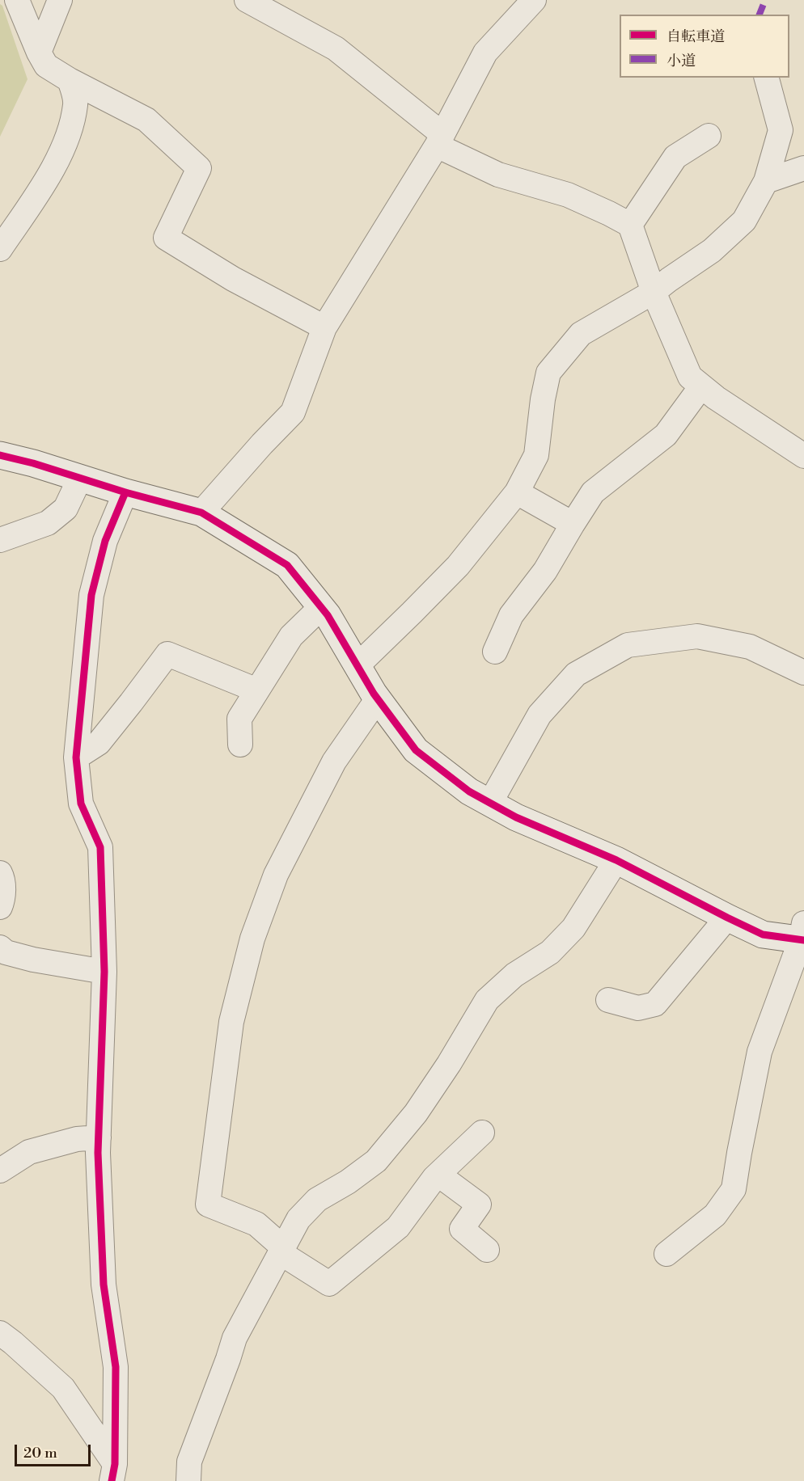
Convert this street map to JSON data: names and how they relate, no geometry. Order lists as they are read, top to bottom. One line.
{"legend":["自転車道","小道"],"scale_bar":"20 m"}
